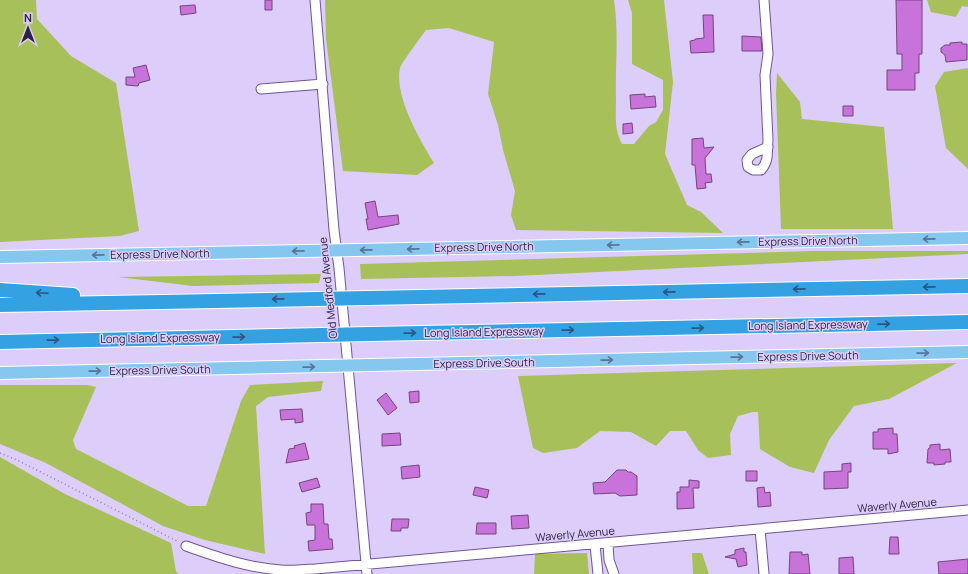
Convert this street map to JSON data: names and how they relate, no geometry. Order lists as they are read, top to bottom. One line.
{"streets":{"highway":["Long Island Expressway"],"main road":["Express Drive North","Express Drive South"],"street":["Old Medford Avenue","Waverly Avenue"]},"crossings":[["Express Drive North","Old Medford Avenue"],["Old Medford Avenue","Express Drive South"],["Old Medford Avenue","Waverly Avenue"]],"one_way":["Express Drive North","Express Drive South"],"north":"top"}
